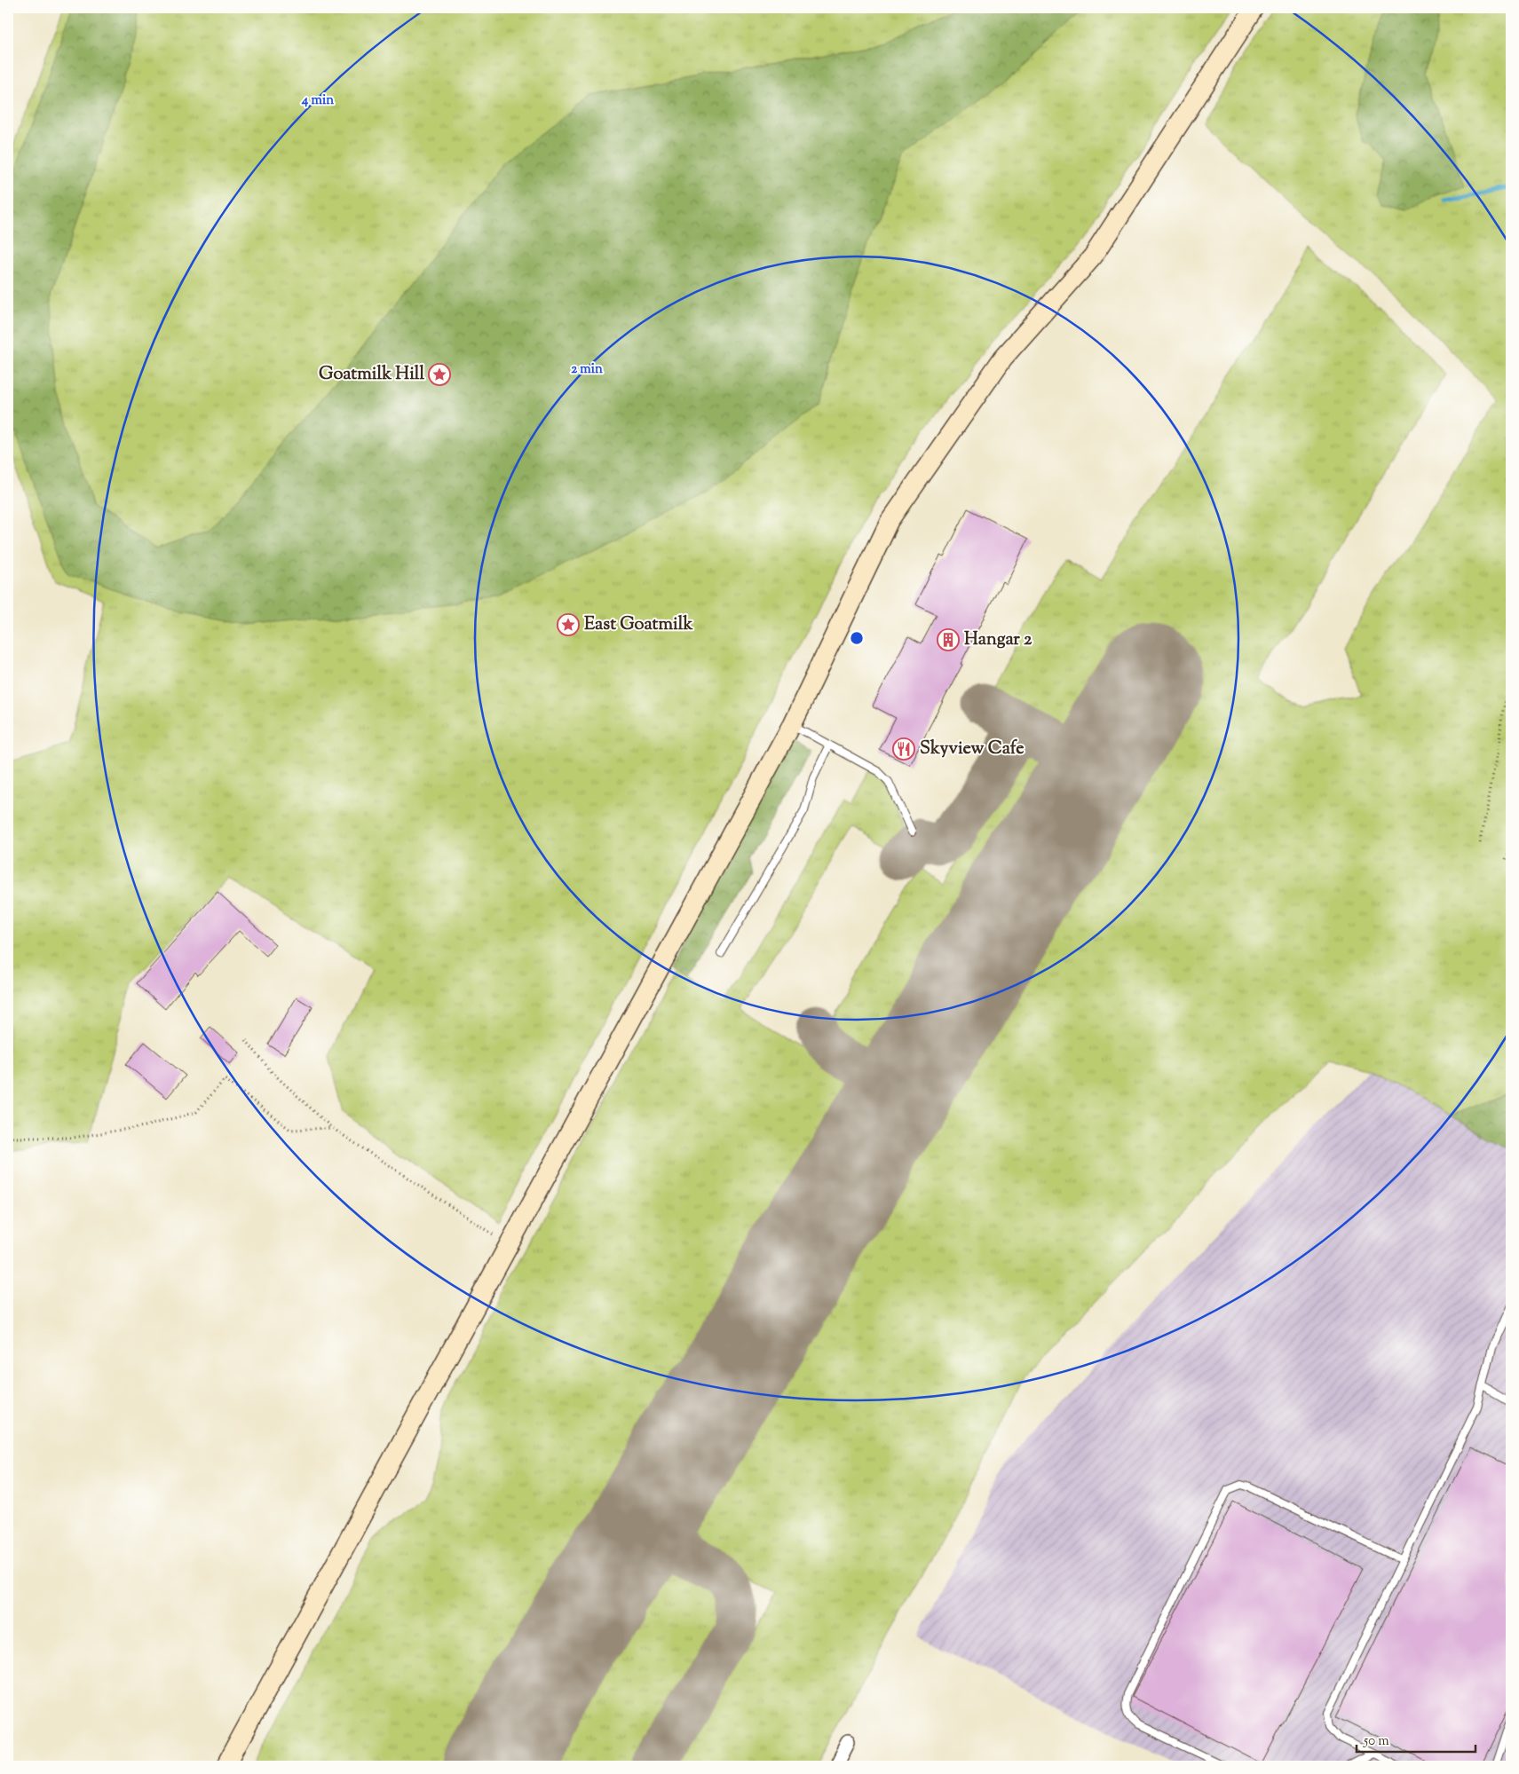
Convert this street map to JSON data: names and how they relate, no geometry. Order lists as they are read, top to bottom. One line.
{"places":{"place":["Goatmilk Hill","East Goatmilk"],"building":["Hangar 2"],"restaurant":["Skyview Cafe"]},"scale_bar":"50 m","rings":["4 min","2 min"]}
